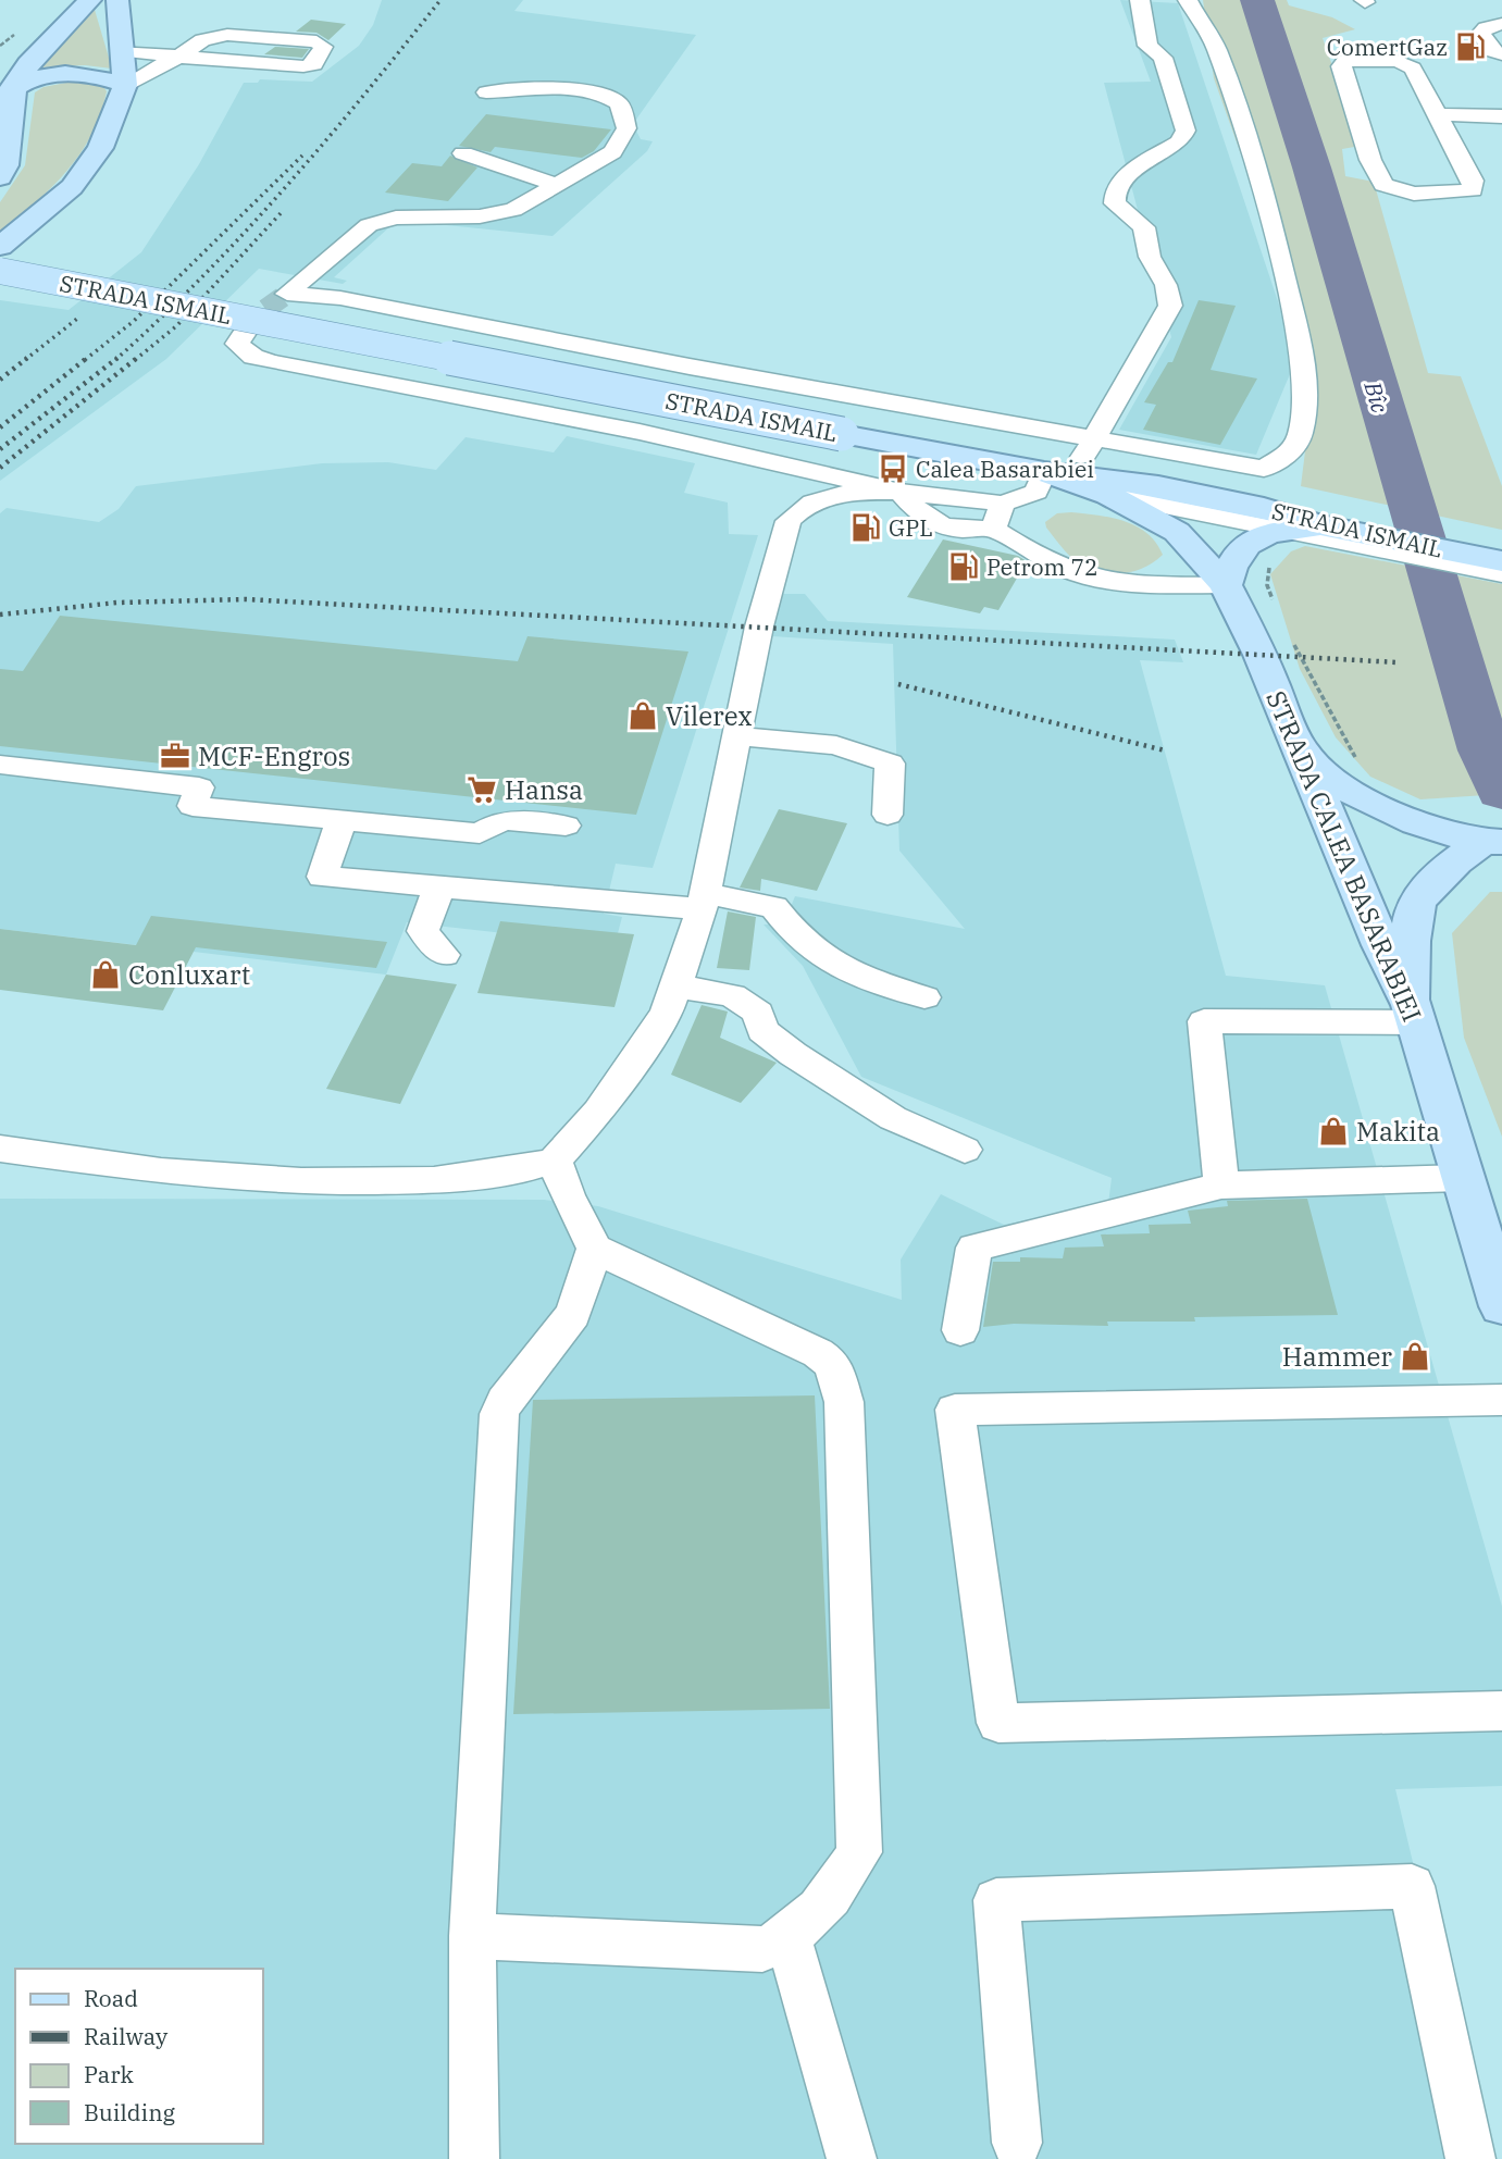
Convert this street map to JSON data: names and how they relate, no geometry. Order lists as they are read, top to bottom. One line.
{"streets":{"main road":["STRADA ISMAIL","STRADA CALEA BASARABIEI"]},"crossings":[["STRADA ISMAIL","STRADA CALEA BASARABIEI"]],"water":["Bîc"],"places":{"fuel station":["ComertGaz","GPL","Petrom 72"],"bus stop":["Calea Basarabiei"],"shop":["Vilerex","Conluxart","Makita","Hammer"],"office":["MCF-Engros"],"supermarket":["Hansa"]},"legend":["Road","Railway","Park","Building"]}
